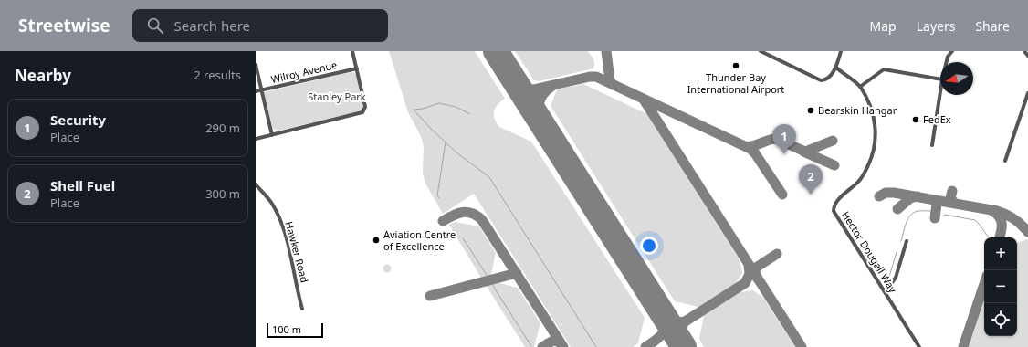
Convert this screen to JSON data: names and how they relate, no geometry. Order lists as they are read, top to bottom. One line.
{"streets":{"street":["Wilroy Avenue","Hawker Road","Hector Dougall Way"]},"parks":["Stanley Park"],"places":["Thunder Bay International Airport","Bearskin Hangar","FedEx","Aviation Centre of Excellence"],"scale_bar":"100 m","north":"left","page":{"header":"Streetwise","search":"Search here","nav":["Map","Layers","Share"],"heading":["Nearby","2 results"],"list":[{"mark":"1","name":"Security","note":"Place","value":"290 m"},{"mark":"2","name":"Shell Fuel","note":"Place","value":"300 m"}],"pins":["1","2"],"map_buttons":["+","−"],"scale":"100 m"}}
